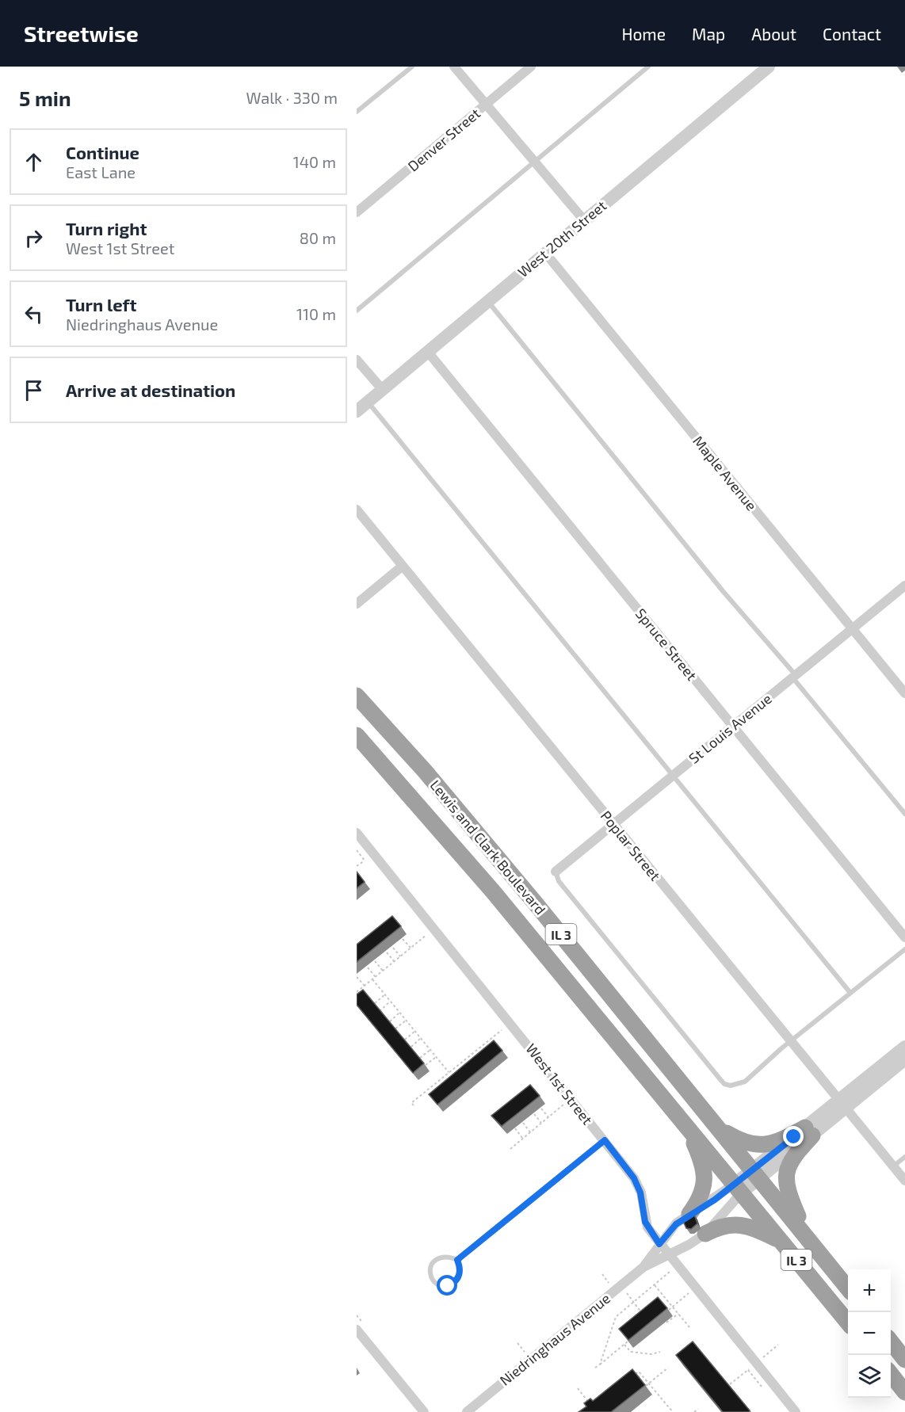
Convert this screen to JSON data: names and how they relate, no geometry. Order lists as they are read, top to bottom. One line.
{"streets":{"highway":["Lewis and Clark Boulevard","IL 3"],"street":["Denver Street","West 20th Street","Maple Avenue","Spruce Street","St Louis Avenue","Poplar Street","West 1st Street","Niedringhaus Avenue"]},"crossings":[["West 20th Street","Maple Avenue"],["West 20th Street","Spruce Street"],["Maple Avenue","St Louis Avenue"],["Spruce Street","St Louis Avenue"],["St Louis Avenue","Poplar Street"],["Poplar Street","Niedringhaus Avenue"],["Lewis and Clark Boulevard","IL 3"],["Lewis and Clark Boulevard","Niedringhaus Avenue"],["IL 3","Niedringhaus Avenue"],["West 1st Street","Niedringhaus Avenue"]],"page":{"header":"Streetwise","nav":["Home","Map","About","Contact"],"heading":["5 min","Walk · 330 m"],"list":[["Continue","East Lane","140 m"],["Turn right","West 1st Street","80 m"],["Turn left","Niedringhaus Avenue","110 m"],"Arrive at destination"],"map_buttons":["+","−"]}}
